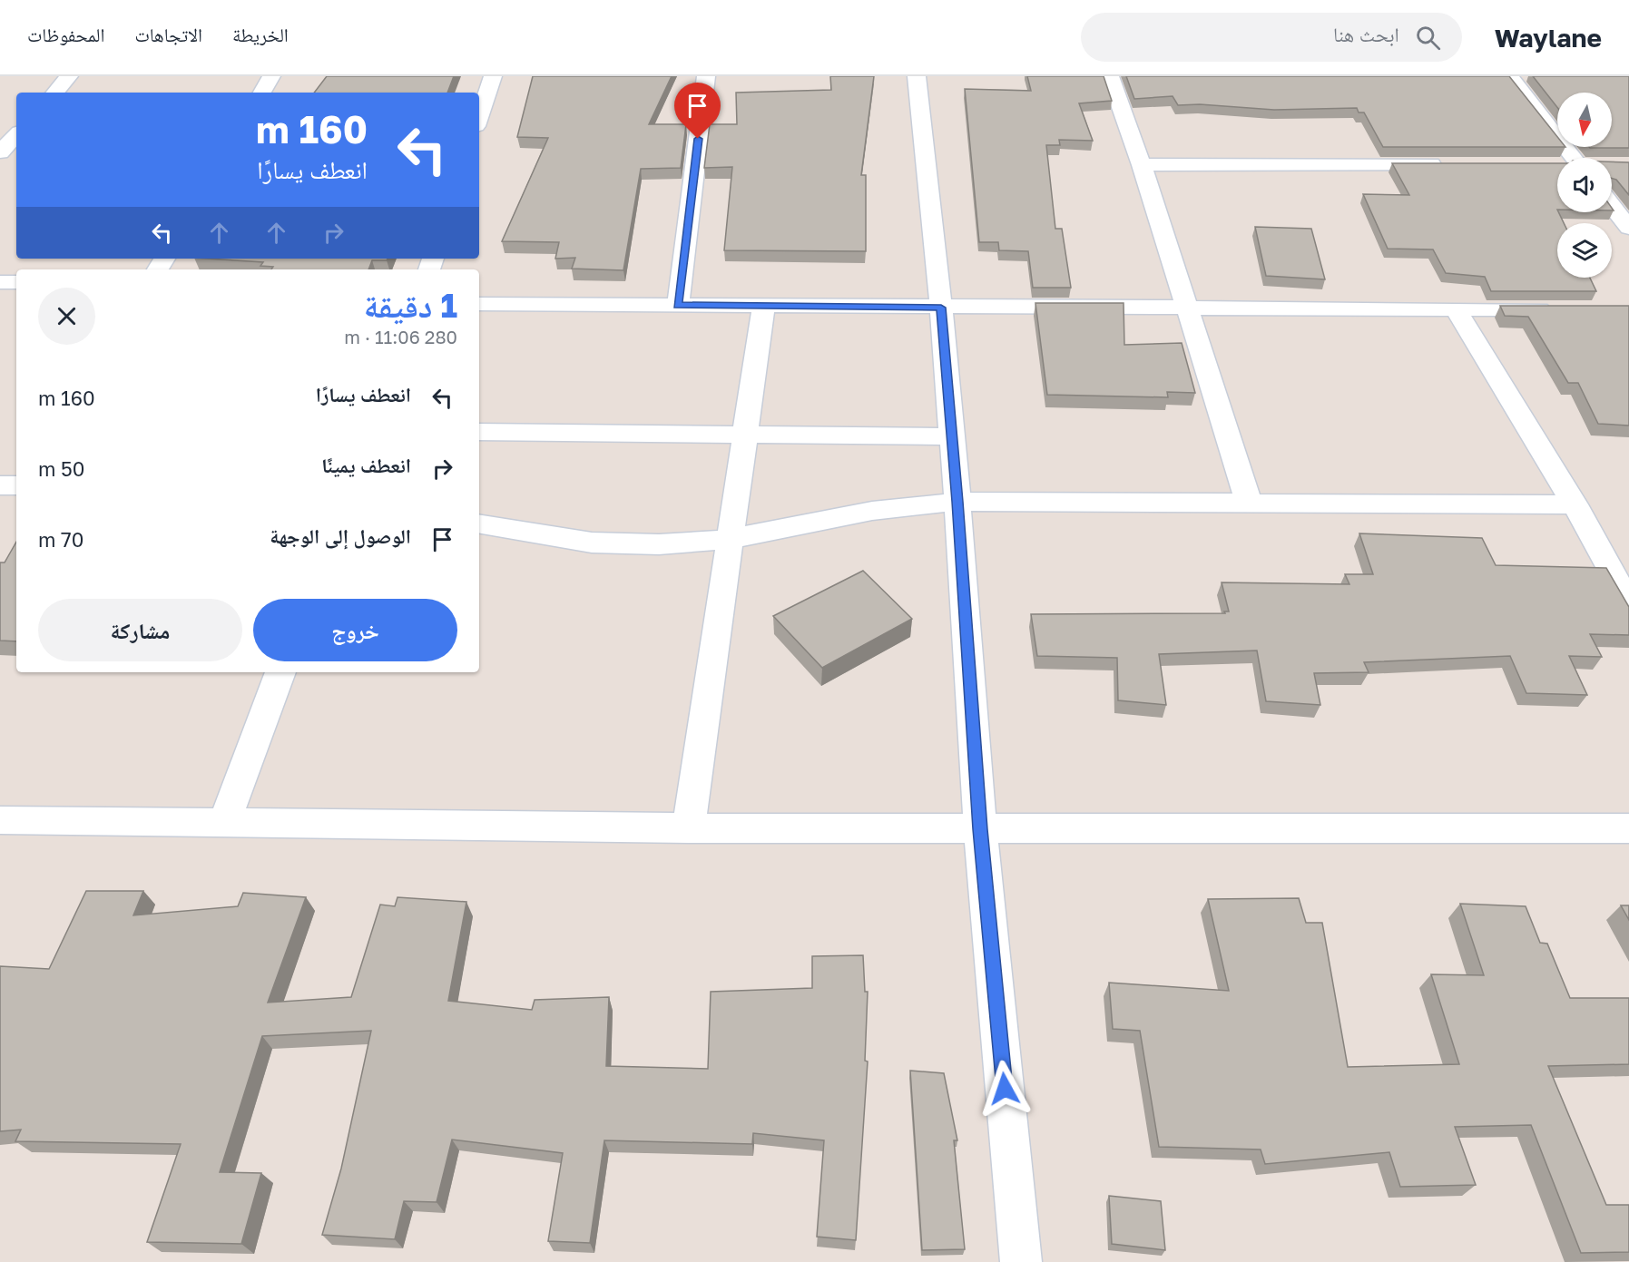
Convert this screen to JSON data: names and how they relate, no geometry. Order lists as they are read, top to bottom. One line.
{"north":"bottom","page":{"header":"Waylane","search":"ابحث هنا","nav":["الخريطة","الاتجاهات","المحفوظات"],"turn":["160 m","انعطف يسارًا"],"heading":["1 دقيقة","280 m · 11:06"],"list":[{"name":"انعطف يسارًا","value":"160 m"},{"name":"انعطف يمينًا","value":"50 m"},{"name":"الوصول إلى الوجهة","value":"70 m"}],"buttons":["خروج","مشاركة"]}}
